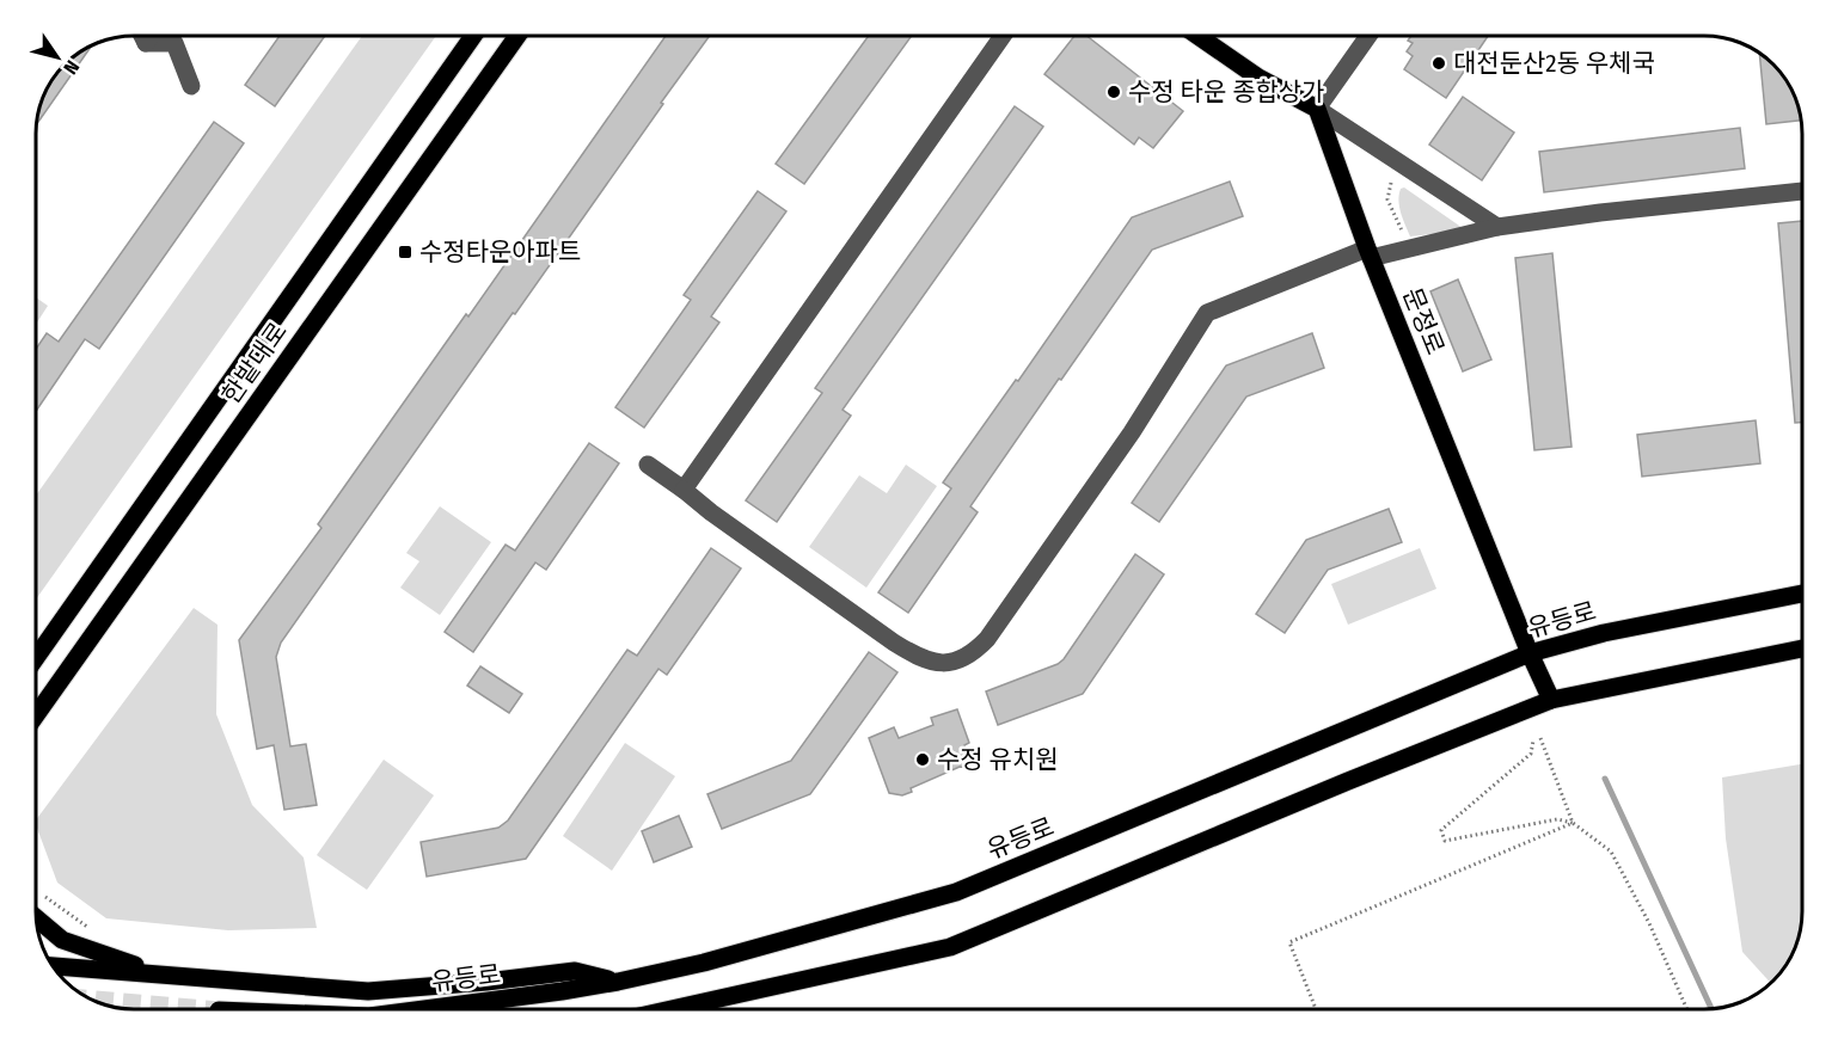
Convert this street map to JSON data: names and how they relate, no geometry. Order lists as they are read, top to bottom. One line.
{"streets":{"main road":["문정로","한밭대로","유등로"]},"crossings":[["문정로","유등로"]],"places":{"other":["대전둔산2동 우체국","수정 타운 종합상가","수정 유치원"],"transit":["수정타운아파트"]},"north":"bottom right"}
